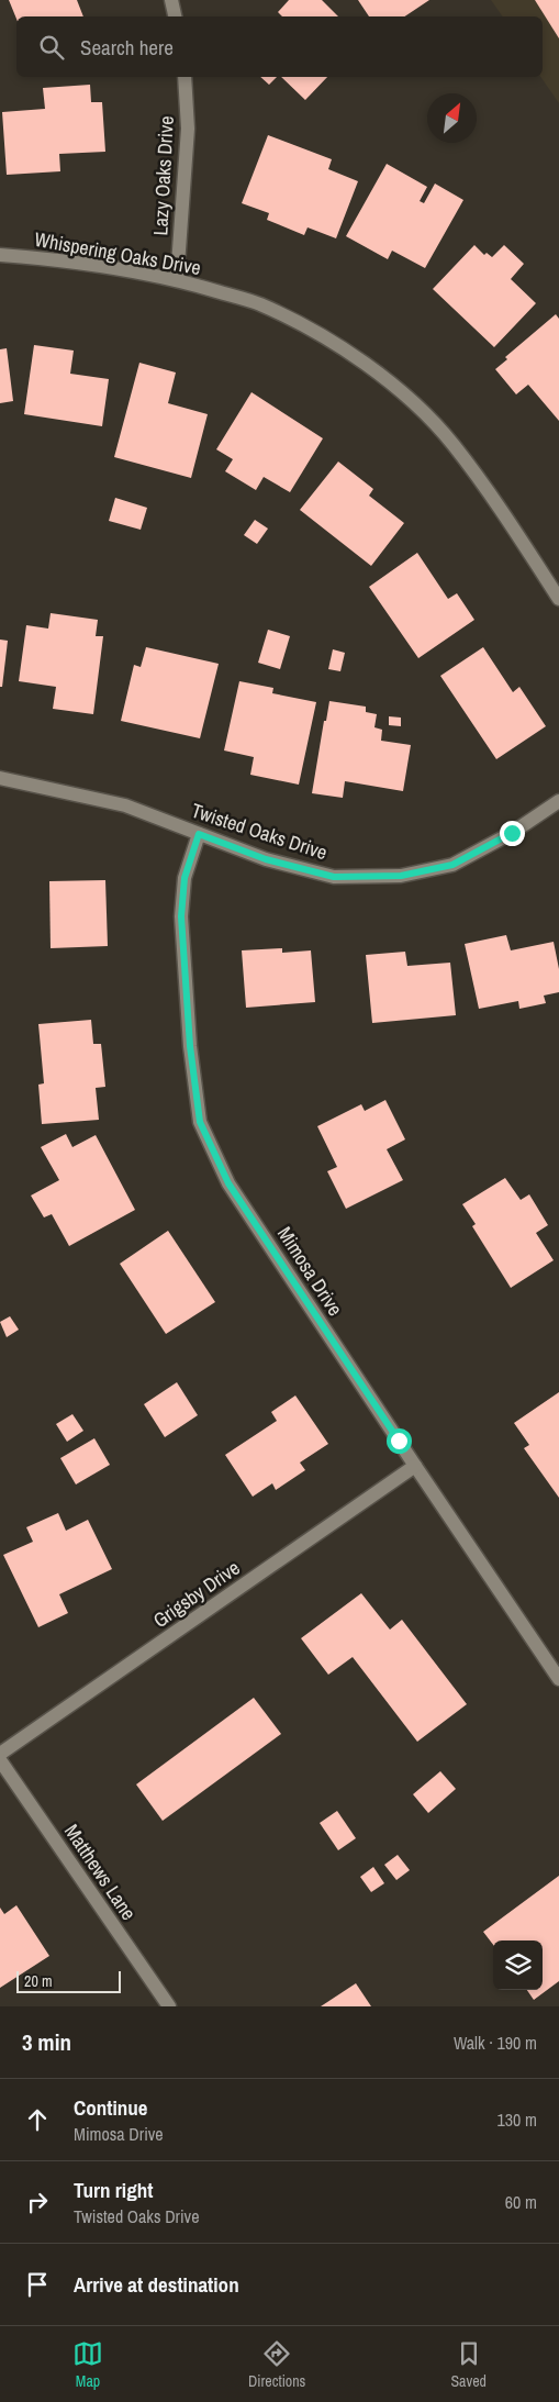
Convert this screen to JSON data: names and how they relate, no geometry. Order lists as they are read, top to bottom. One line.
{"streets":{"street":["Lazy Oaks Drive","Whispering Oaks Drive","Twisted Oaks Drive","Mimosa Drive","Grigsby Drive","Matthews Lane"]},"crossings":[["Lazy Oaks Drive","Whispering Oaks Drive"],["Twisted Oaks Drive","Mimosa Drive"],["Mimosa Drive","Grigsby Drive"]],"scale_bar":"20 m","north":"top right","page":{"search":"Search here","scale":"20 m","heading":["3 min","Walk · 190 m"],"list":[["Continue","Mimosa Drive","130 m"],["Turn right","Twisted Oaks Drive","60 m"],"Arrive at destination"],"nav":["Map","Directions","Saved"]}}
